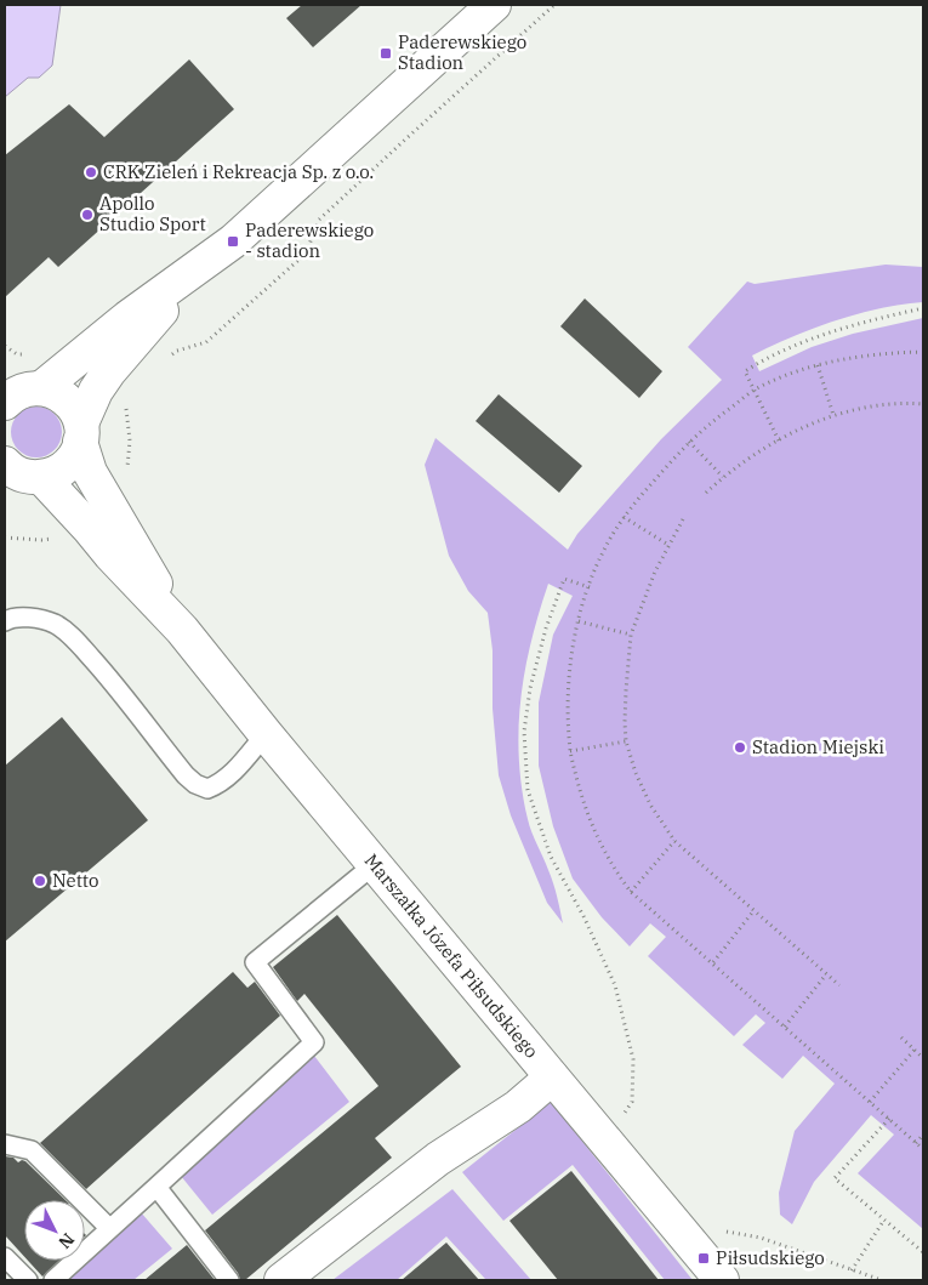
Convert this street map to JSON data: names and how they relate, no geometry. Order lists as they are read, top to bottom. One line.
{"streets":{"street":["Marszałka Józefa Piłsudskiego"]},"places":{"transit":["Paderewskiego Stadion","Paderewskiego - stadion","Piłsudskiego"],"other":["CRK Zieleń i Rekreacja Sp. z o.o.","Apollo Studio Sport","Stadion Miejski","Netto"]},"north":"bottom right"}
